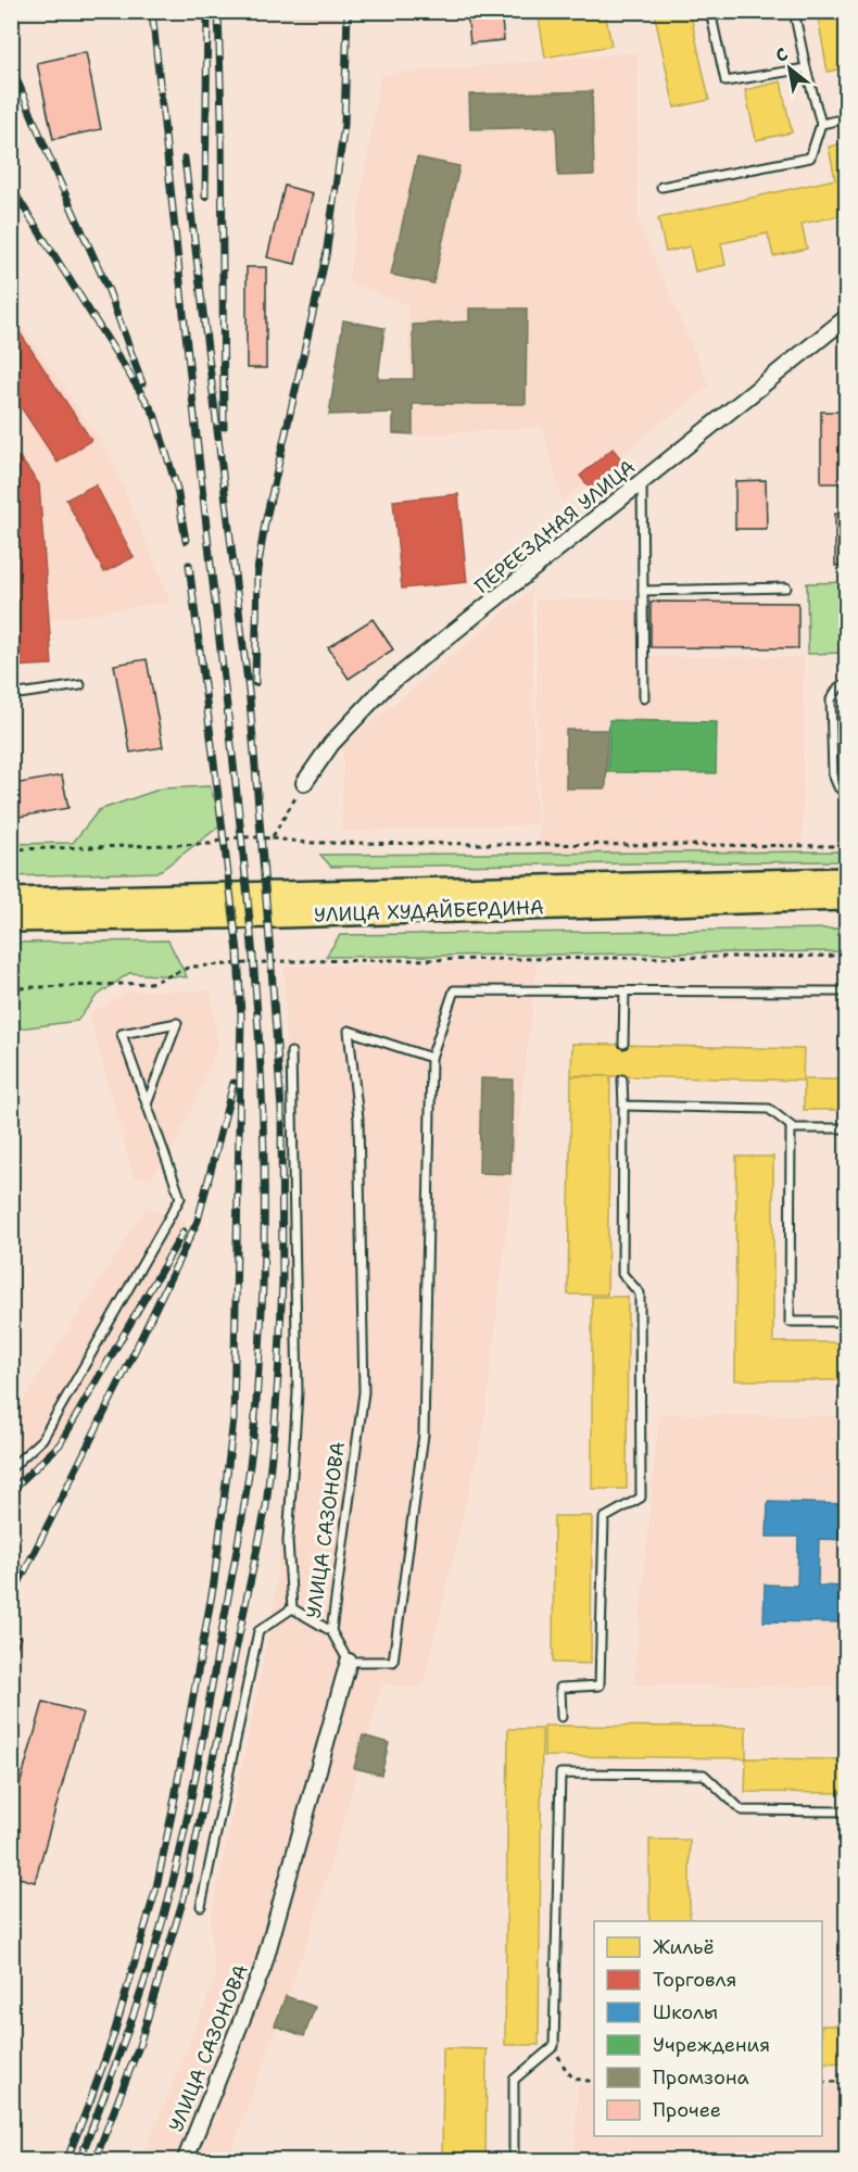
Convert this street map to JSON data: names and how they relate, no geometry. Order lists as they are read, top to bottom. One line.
{"streets":{"main road":["УЛИЦА ХУДАЙБЕРДИНА"],"street":["ПЕРЕЕЗДНАЯ УЛИЦА","УЛИЦА САЗОНОВА"]},"legend":["Жильё","Торговля","Школы","Учреждения","Промзона","Прочее"],"north":"top left"}
